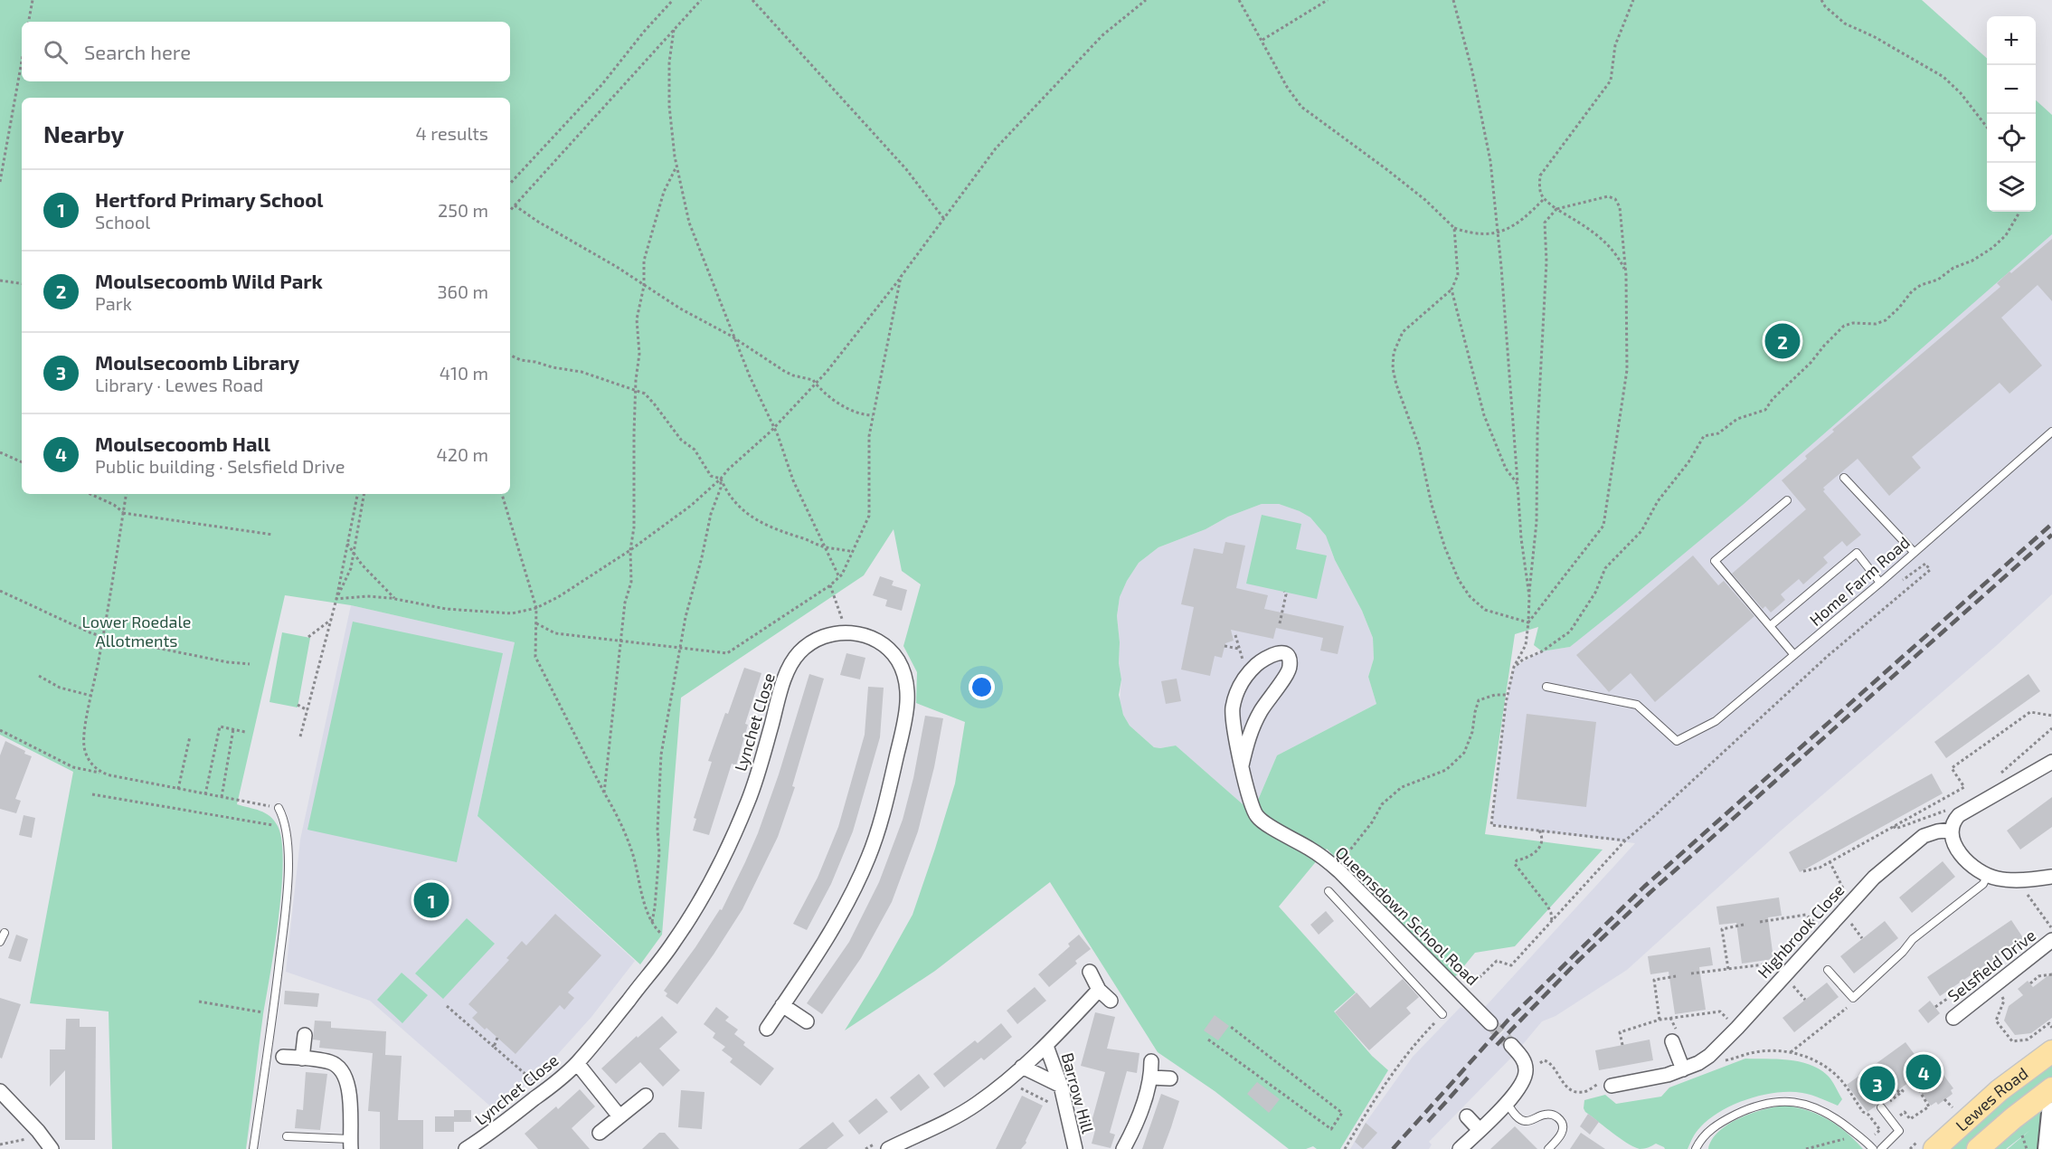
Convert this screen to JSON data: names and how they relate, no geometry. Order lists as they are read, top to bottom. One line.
{"streets":{"main road":["Lewes Road"],"street":["Lynchet Close","Queensdown School Road","Highbrook Close","Selsfield Drive","Barrow Hill"],"lane":["Home Farm Road"]},"parks":["Lower Roedale Allotments"],"page":{"map_buttons":["+","−"],"search":"Search here","heading":["Nearby","4 results"],"list":[{"mark":"1","name":"Hertford Primary School","note":"School","value":"250 m"},{"mark":"2","name":"Moulsecoomb Wild Park","note":"Park","value":"360 m"},{"mark":"3","name":"Moulsecoomb Library","note":"Library · Lewes Road","value":"410 m"},{"mark":"4","name":"Moulsecoomb Hall","note":"Public building · Selsfield Drive","value":"420 m"}],"pins":["2","1","4","3"]}}
